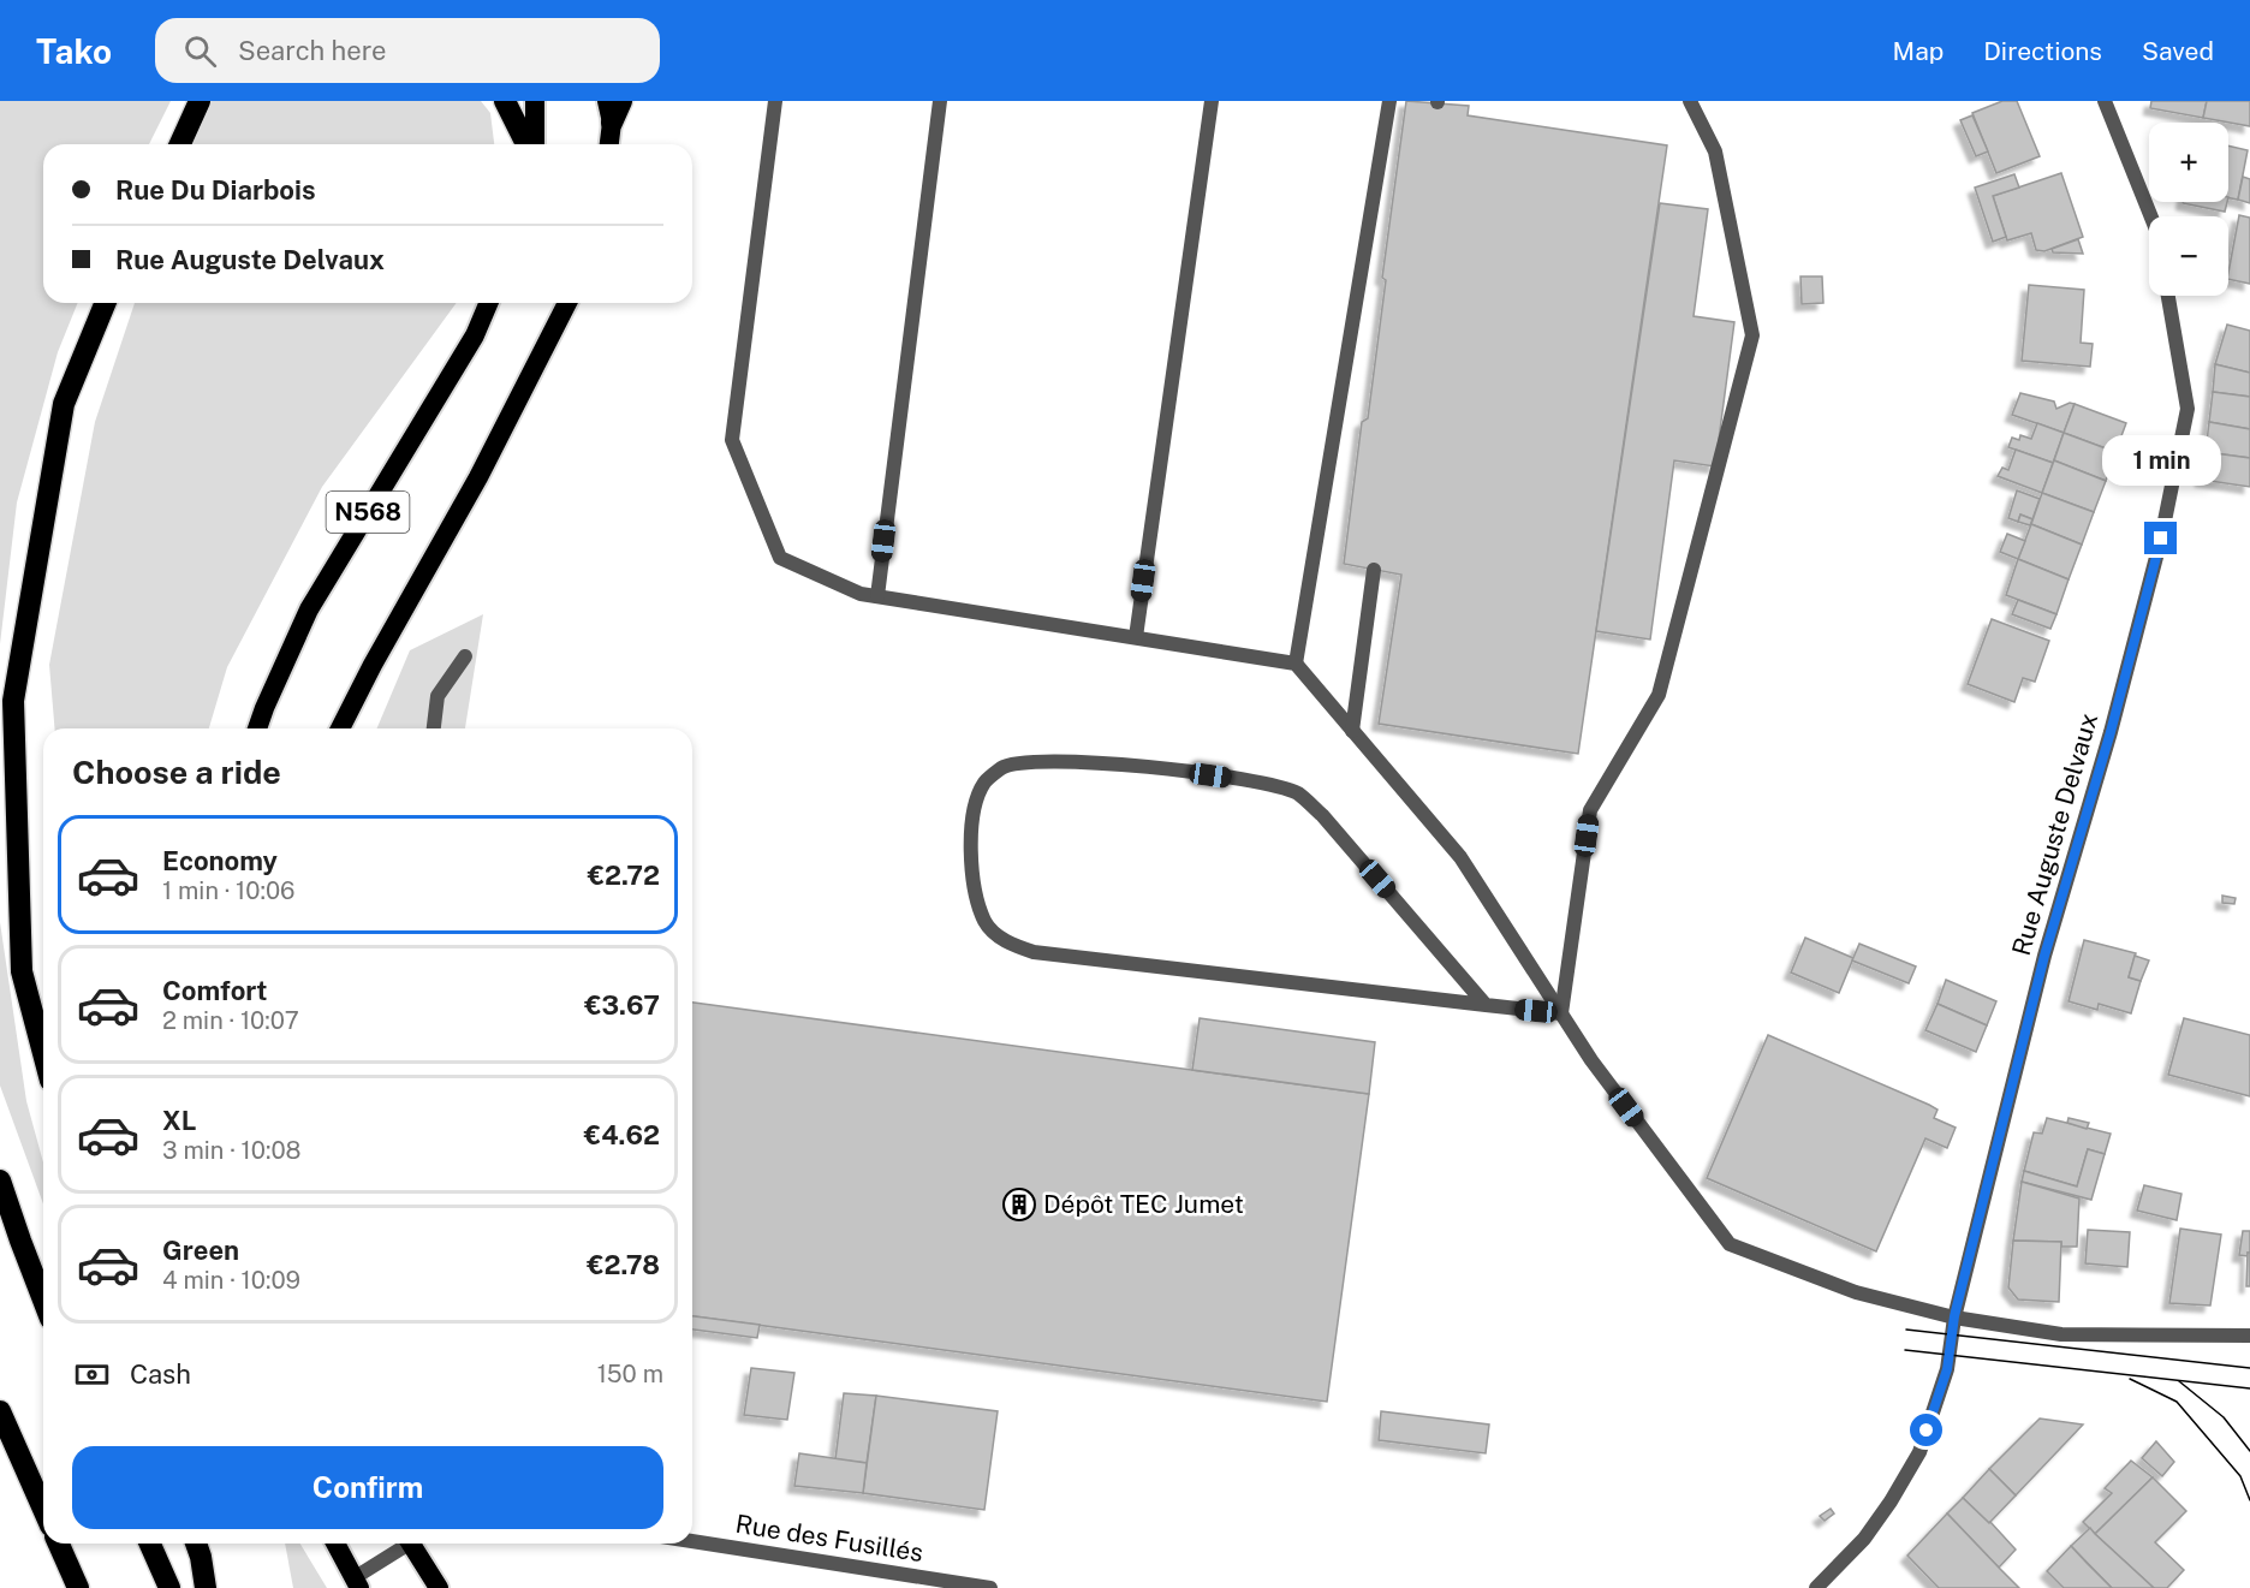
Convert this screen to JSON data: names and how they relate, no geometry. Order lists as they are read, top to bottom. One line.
{"streets":{"highway":["N568"],"street":["Rue Auguste Delvaux","Rue des Fusillés"]},"places":{"building":["Dépôt TEC Jumet"]},"page":{"header":"Tako","search":"Search here","nav":["Map","Directions","Saved"],"map_buttons":["+","−"],"banner":["Rue Du Diarbois","Rue Auguste Delvaux"],"bubble":"1 min","heading":"Choose a ride","list":[{"name":"Economy","note":"1 min · 10:06","value":"€2.72"},{"name":"Comfort","note":"2 min · 10:07","value":"€3.67"},{"name":"XL","note":"3 min · 10:08","value":"€4.62"},{"name":"Green","note":"4 min · 10:09","value":"€2.78"}],"pay":["Cash","150 m"],"buttons":"Confirm"}}
